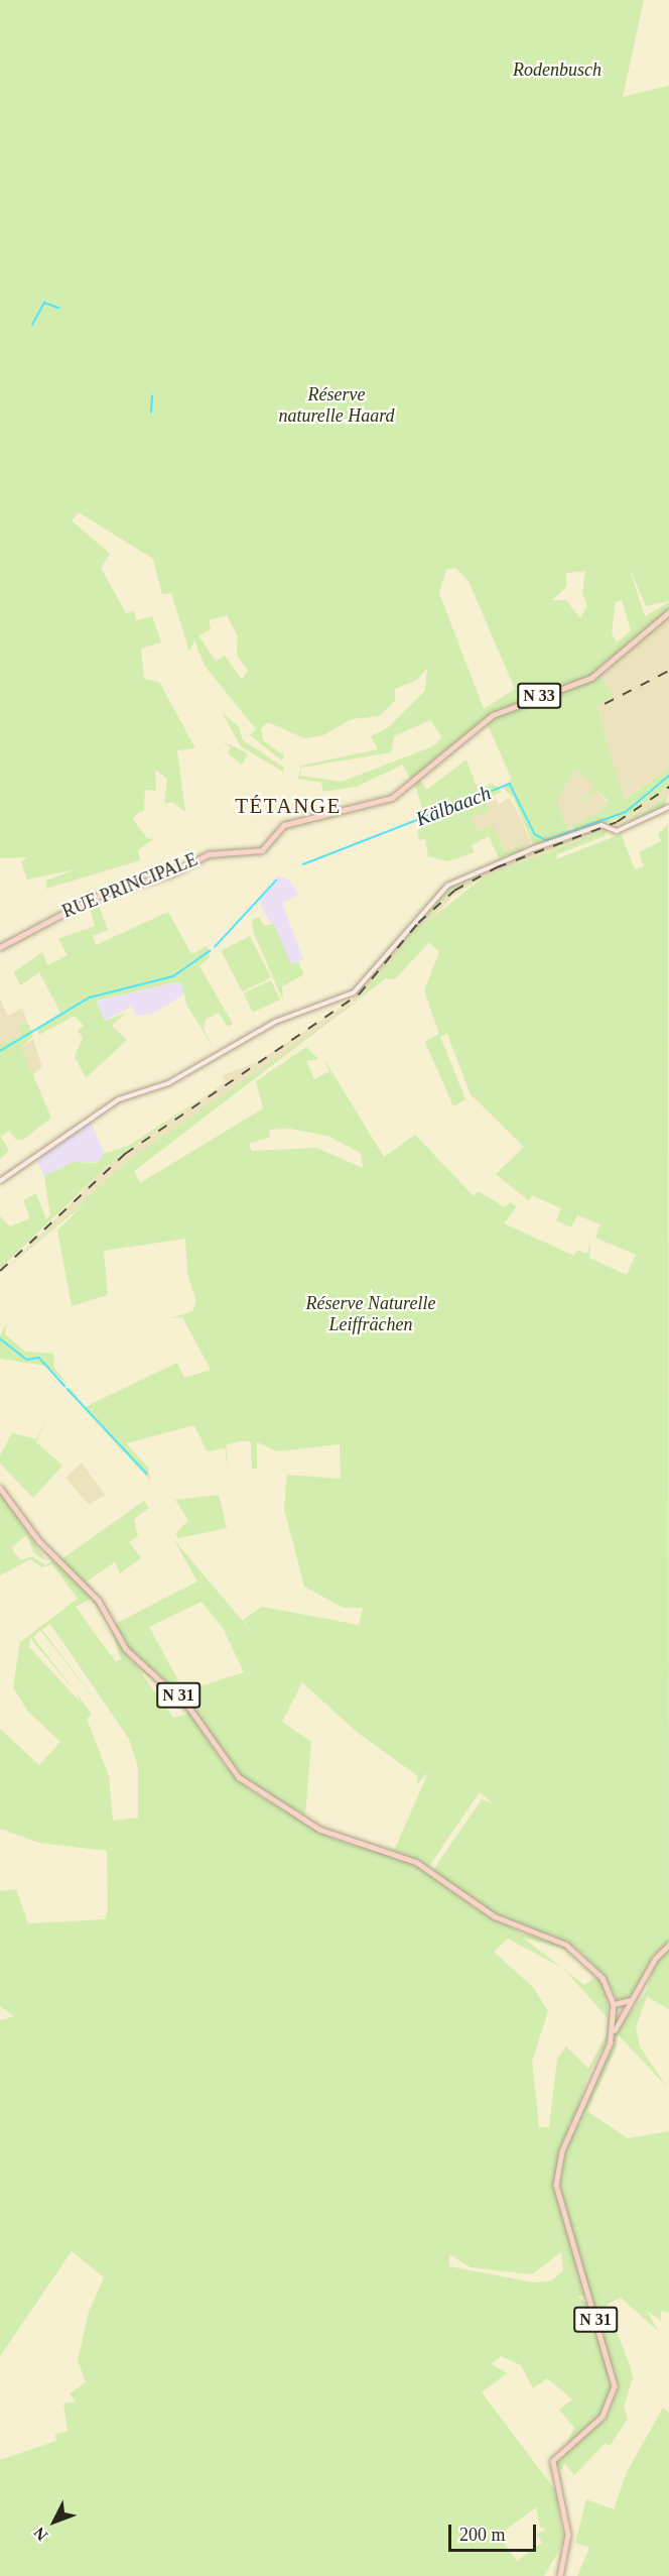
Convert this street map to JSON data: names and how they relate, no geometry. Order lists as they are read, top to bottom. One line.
{"streets":{"main road":["N 33","RUE PRINCIPALE","N 31"]},"districts":["TÉTANGE"],"water":["Kälbaach"],"parks":["Rodenbusch","Réserve naturelle Haard","Réserve Naturelle Leiffrächen"],"scale_bar":"200 m","north":"bottom left"}
